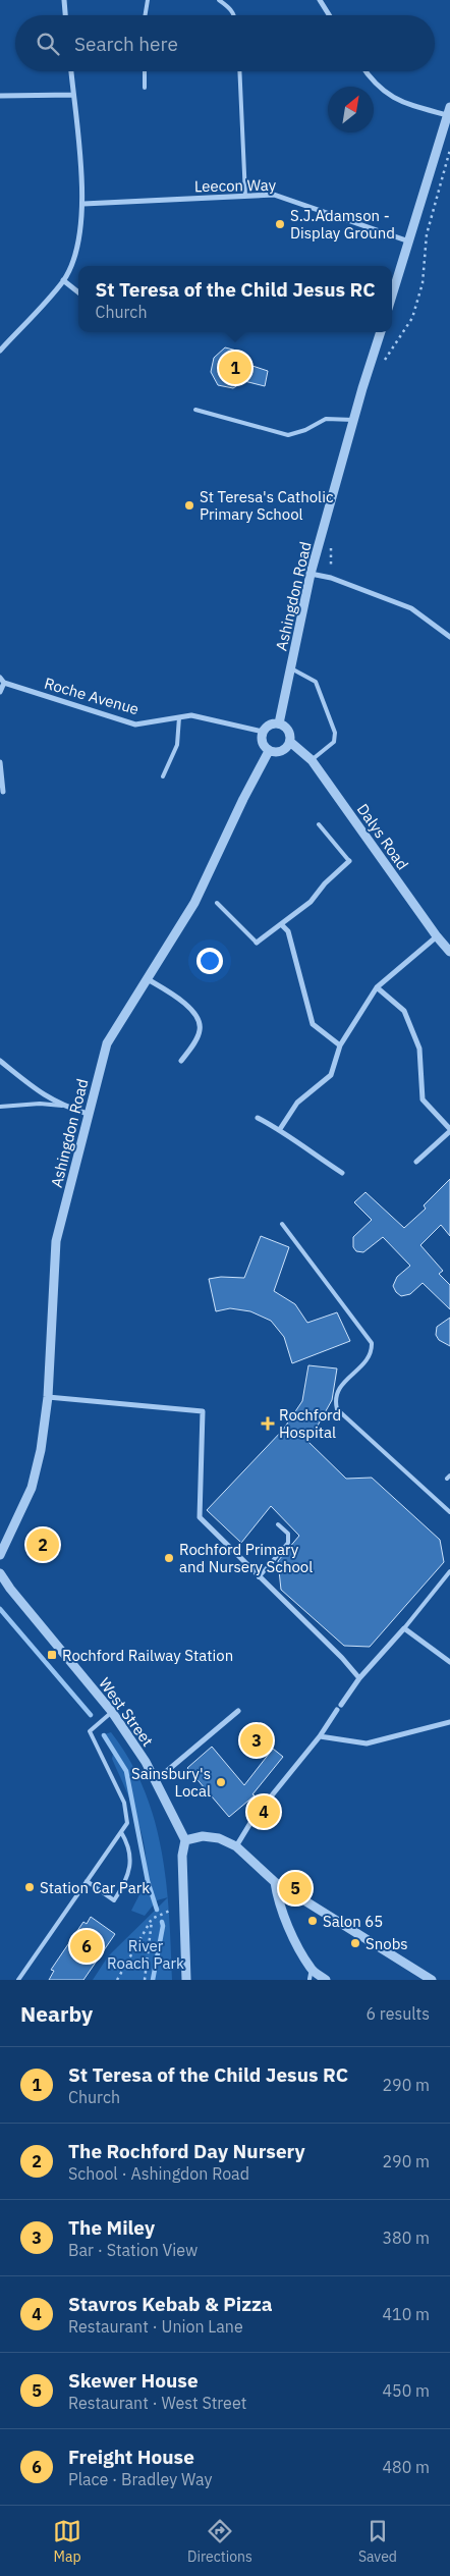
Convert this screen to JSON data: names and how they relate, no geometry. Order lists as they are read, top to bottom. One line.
{"streets":{"street":["Leecon Way","Ashingdon Road","Roche Avenue","Dalys Road","West Street"]},"crossings":[["Ashingdon Road","Roche Avenue"],["Ashingdon Road","Dalys Road"],["Roche Avenue","Dalys Road"]],"parks":["River Roach Park"],"places":{"other":["S.J.Adamson - Display Ground","St Teresa's Catholic Primary School","Rochford Primary and Nursery School","Sainsbury's Local","Station Car Park","Salon 65","Snobs"],"health":["Rochford Hospital"],"transit":["Rochford Railway Station"]},"north":"top right","page":{"search":"Search here","popup":["St Teresa of the Child Jesus RC","Church"],"pins":["1","2","3","4","5","6"],"heading":["Nearby","6 results"],"list":[{"mark":"1","name":"St Teresa of the Child Jesus RC","note":"Church","value":"290 m"},{"mark":"2","name":"The Rochford Day Nursery","note":"School · Ashingdon Road","value":"290 m"},{"mark":"3","name":"The Miley","note":"Bar · Station View","value":"380 m"},{"mark":"4","name":"Stavros Kebab & Pizza","note":"Restaurant · Union Lane","value":"410 m"},{"mark":"5","name":"Skewer House","note":"Restaurant · West Street","value":"450 m"},{"mark":"6","name":"Freight House","note":"Place · Bradley Way","value":"480 m"}],"nav":["Map","Directions","Saved"]}}
